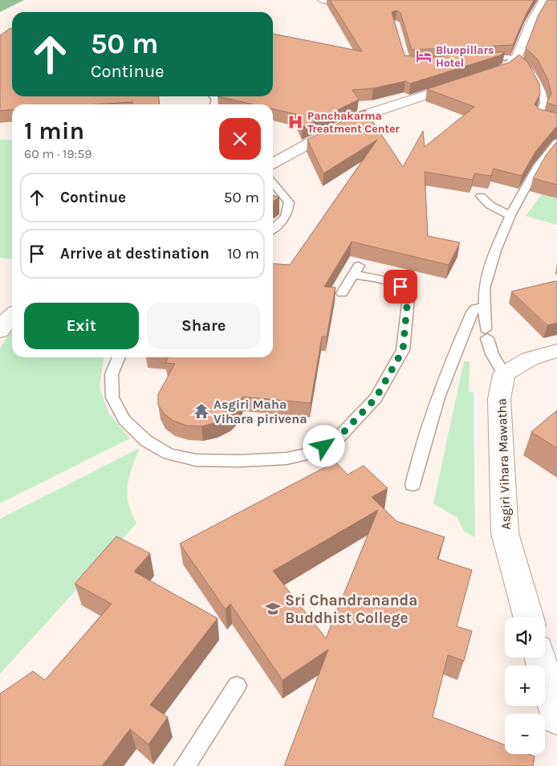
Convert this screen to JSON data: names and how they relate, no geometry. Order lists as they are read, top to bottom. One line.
{"streets":{"street":["Asgiri Vihara Mawatha"]},"places":{"hotel":["Bluepillars Hotel"],"hospital":["Panchakarma Treatment Center"],"temple":["Asgiri Maha Vihara pirivena"],"school or university":["Sri Chandrananda Buddhist College"]},"page":{"turn":["50 m","Continue"],"heading":["1 min","60 m · 19:59"],"list":[{"name":"Continue","value":"50 m"},{"name":"Arrive at destination","value":"10 m"}],"buttons":["Exit","Share"],"map_buttons":["+","−"]}}
